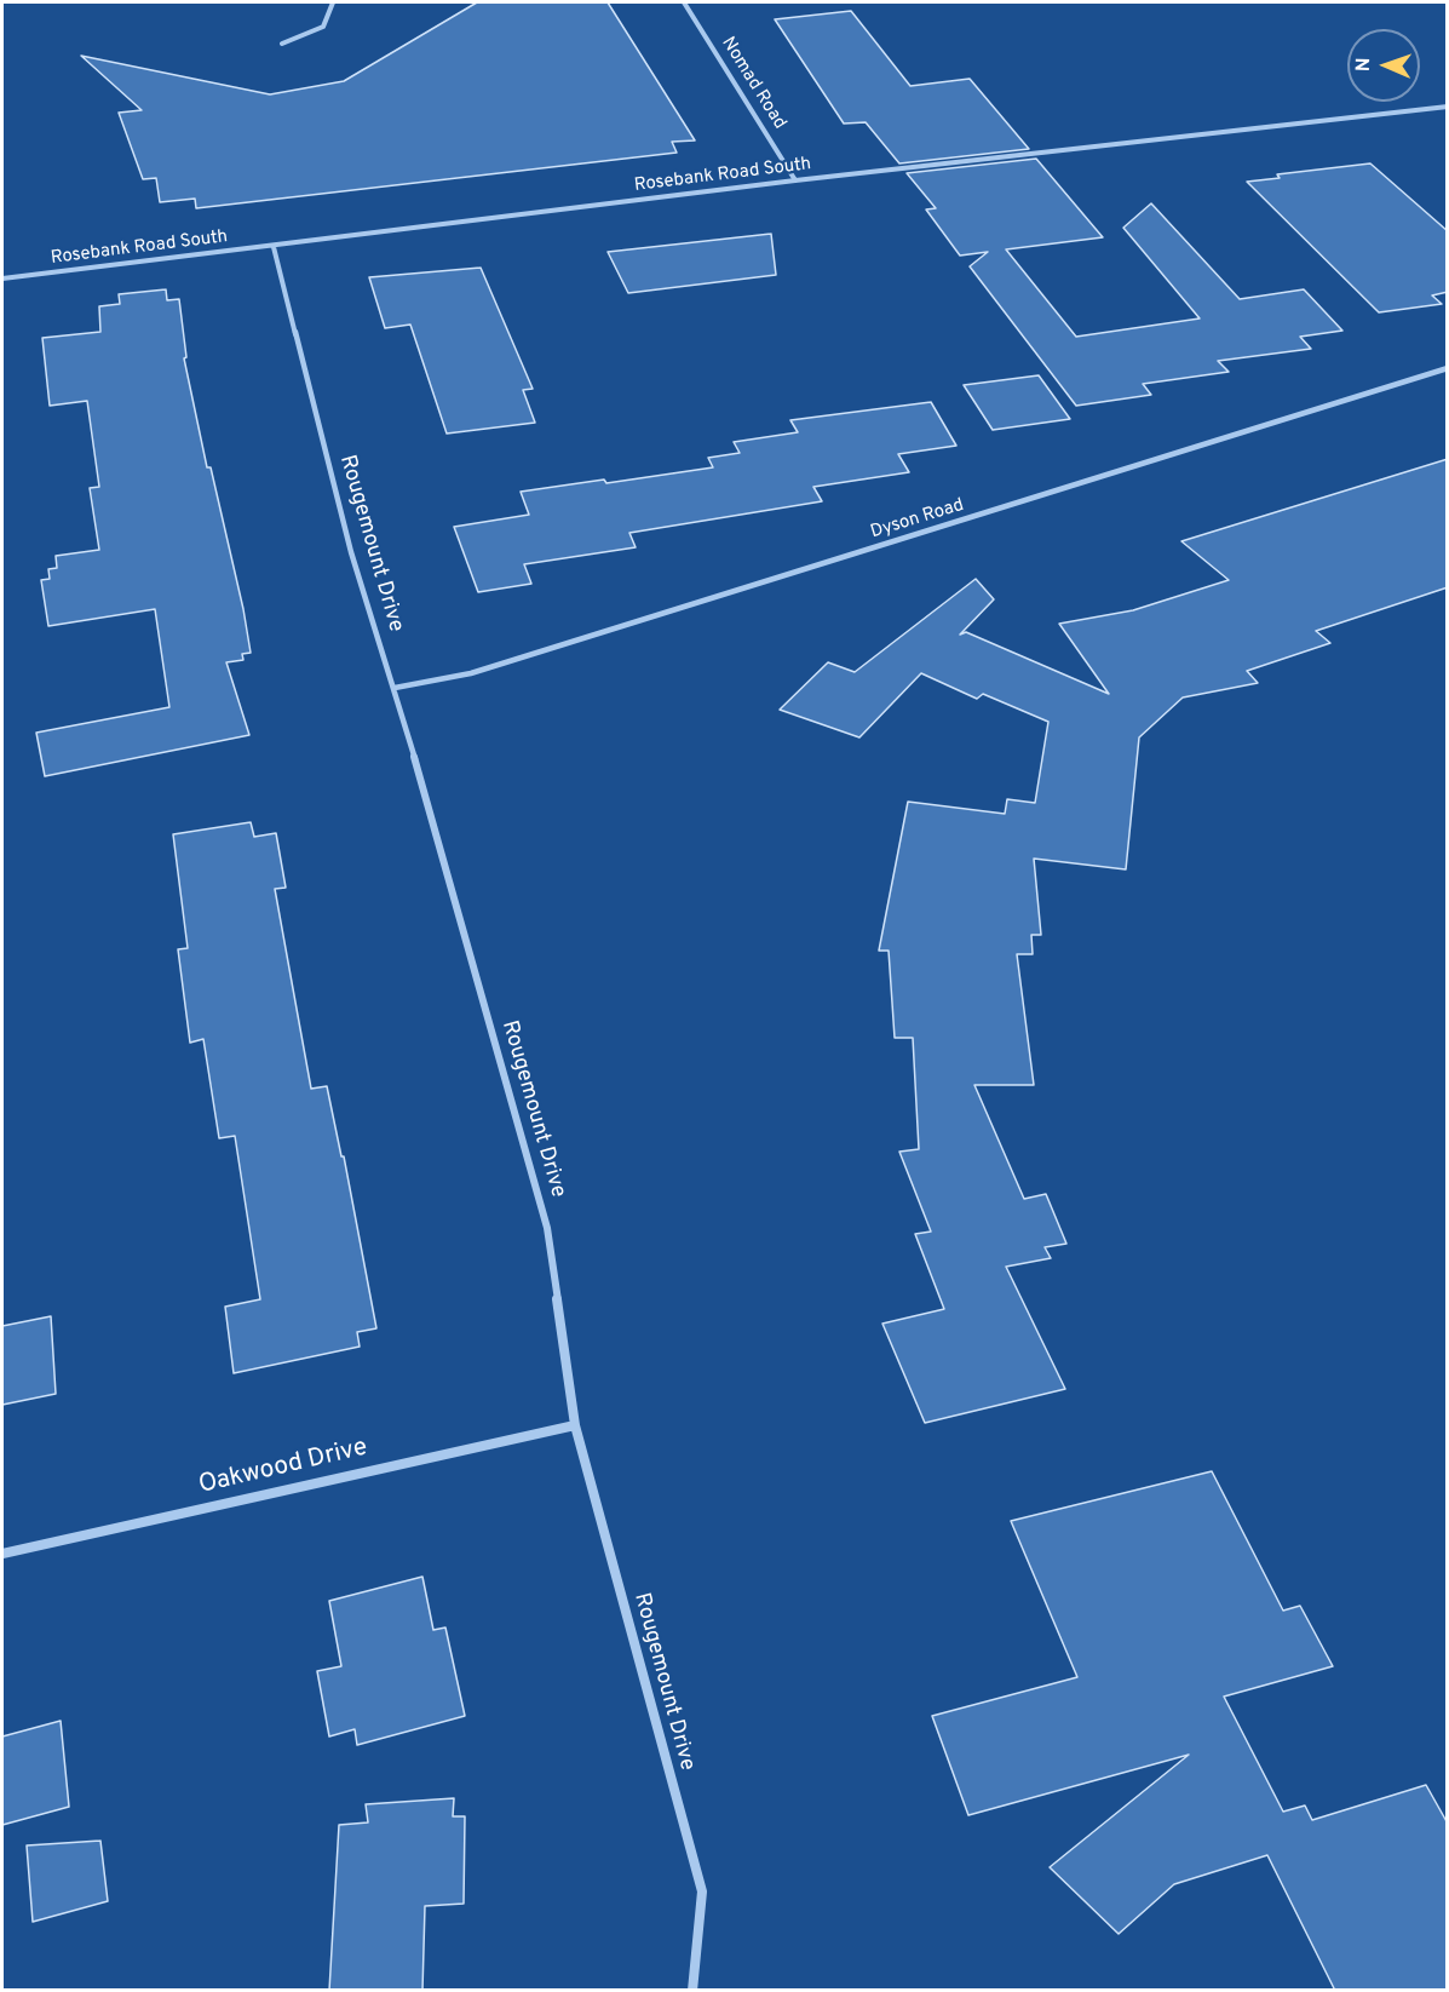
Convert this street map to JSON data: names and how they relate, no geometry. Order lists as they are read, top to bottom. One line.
{"streets":{"street":["Nomad Road","Rosebank Road South","Dyson Road","Rougemount Drive","Oakwood Drive"]},"crossings":[["Nomad Road","Rosebank Road South"],["Rosebank Road South","Rougemount Drive"],["Dyson Road","Rougemount Drive"],["Rougemount Drive","Oakwood Drive"]],"north":"left"}
